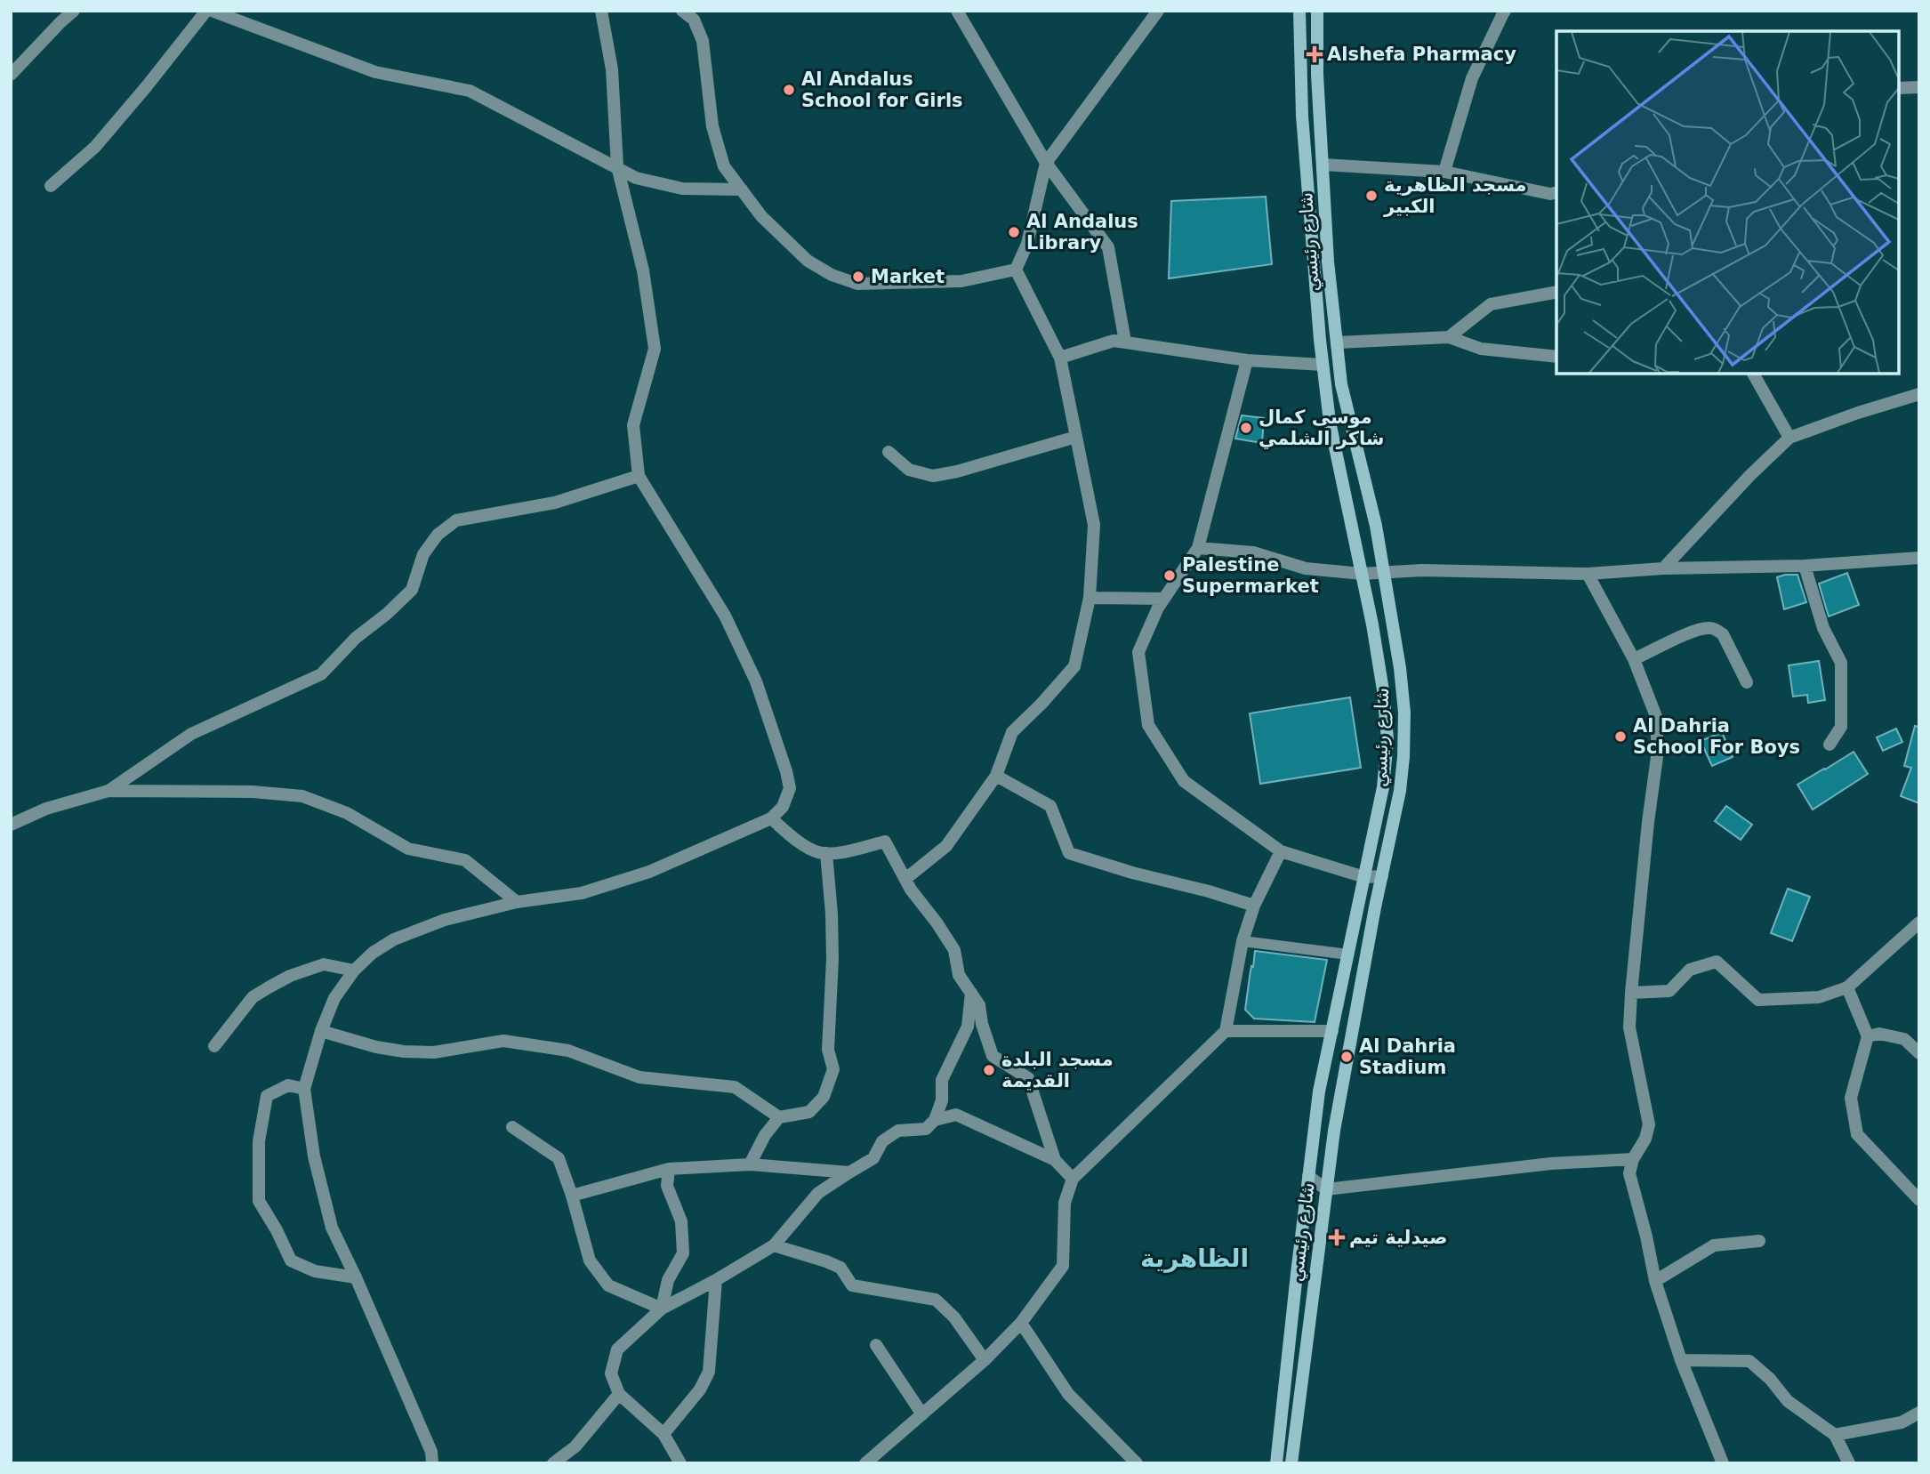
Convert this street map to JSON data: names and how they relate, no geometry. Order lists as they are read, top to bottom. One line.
{"streets":{"main road":["شارع رئيسي"]},"districts":["الظاهرية"],"places":{"health":["Alshefa Pharmacy","صيدلية تيم"],"other":["Al Andalus School for Girls","مسجد الظاهرية الكبير","Al Andalus Library","Market","موسى كمال شاكر الشلمي","Palestine Supermarket","Al Dahria School For Boys","Al Dahria Stadium","مسجد البلدة القديمة"]}}
